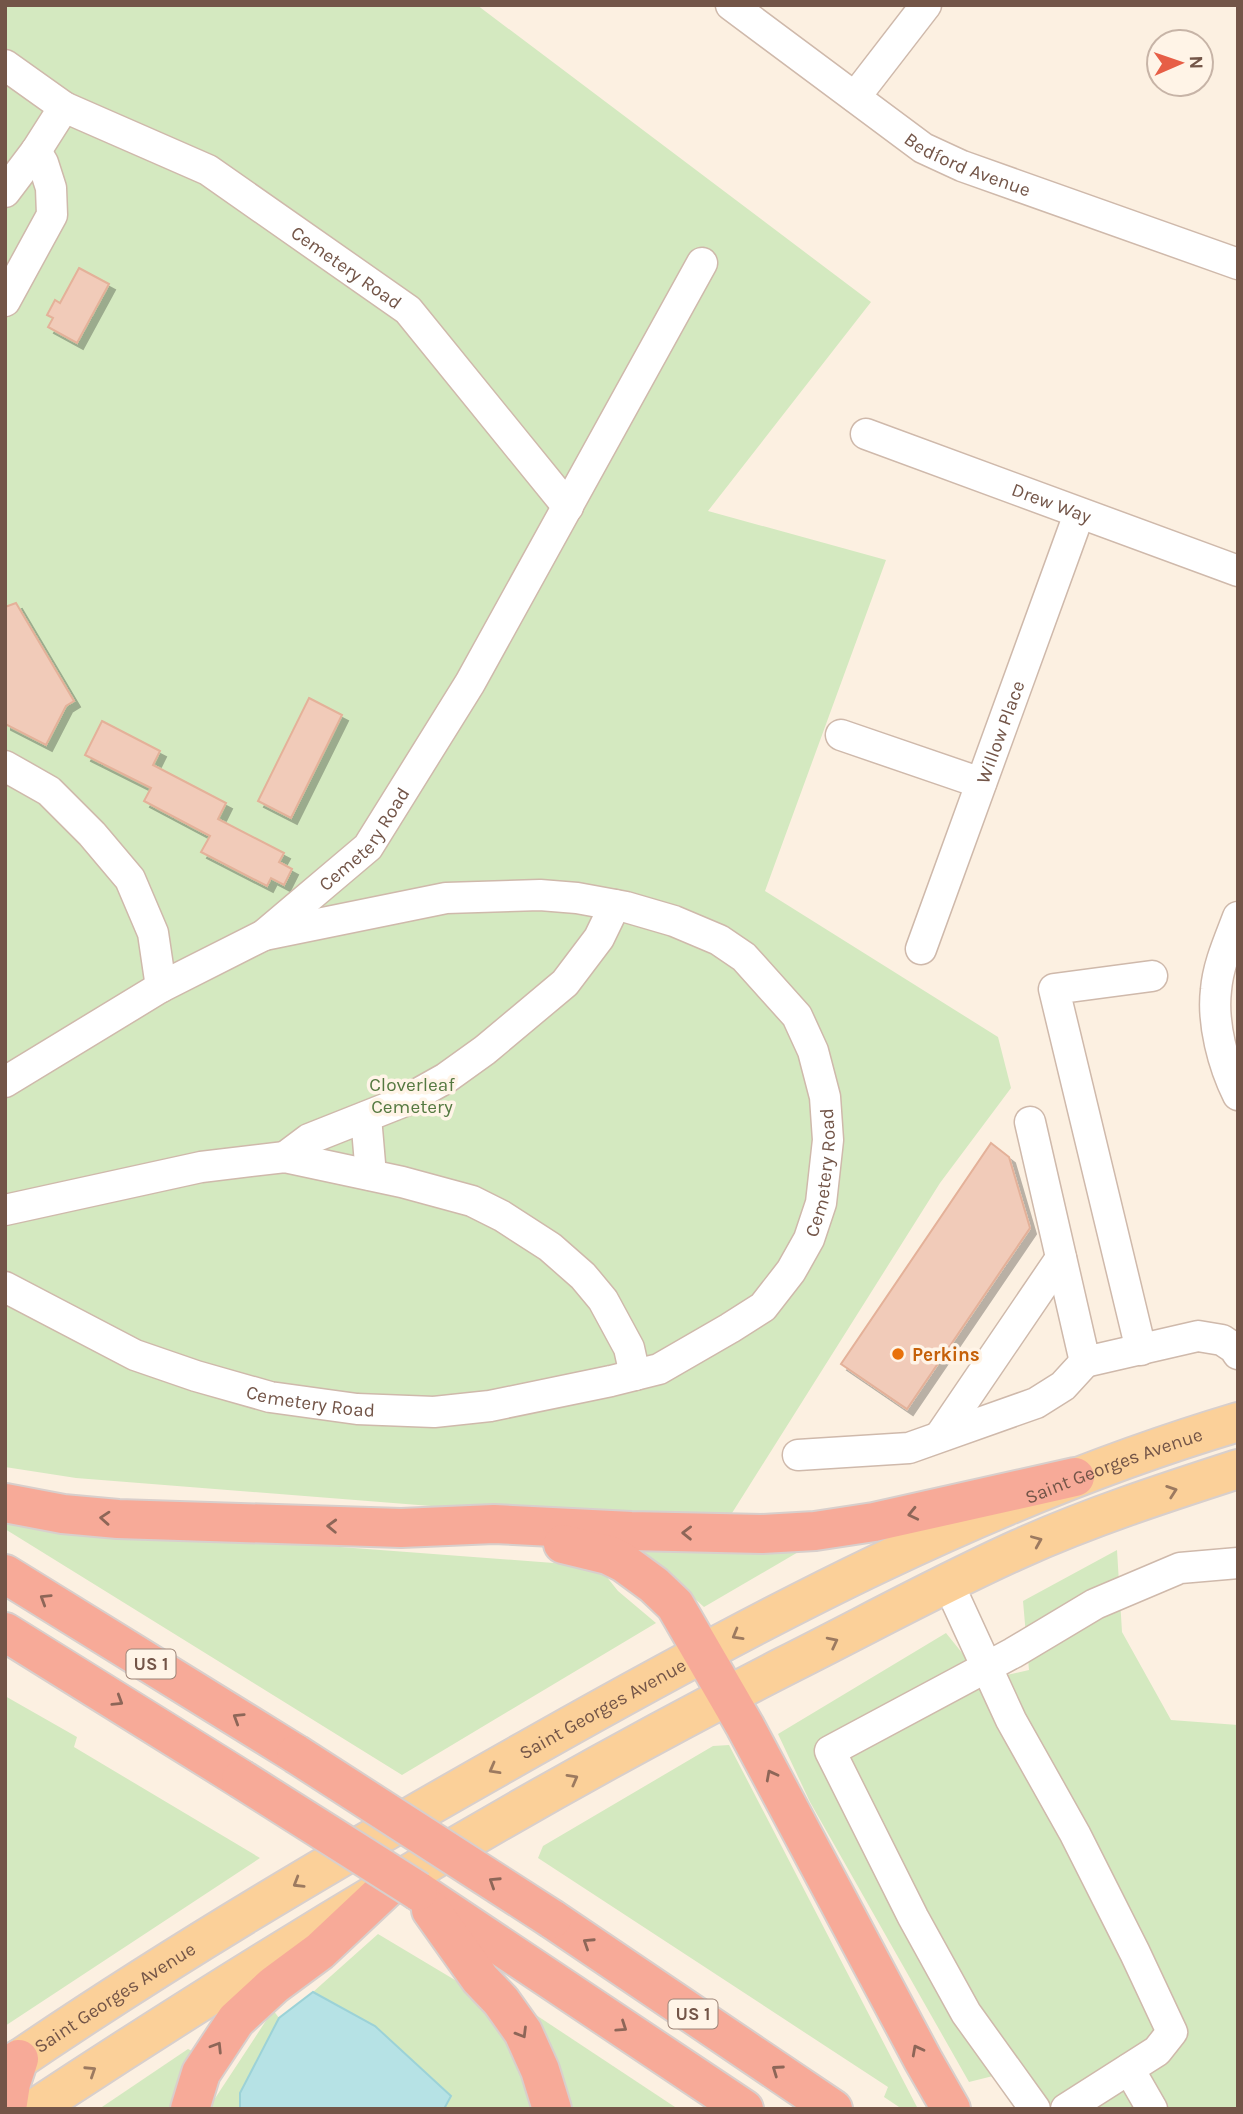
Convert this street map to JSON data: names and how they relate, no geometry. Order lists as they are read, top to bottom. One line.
{"streets":{"highway":["US 1"],"main road":["Saint Georges Avenue"],"street":["Bedford Avenue","Cemetery Road","Drew Way","Willow Place"]},"crossings":[["Drew Way","Willow Place"]],"parks":["Cloverleaf Cemetery"],"places":["Perkins"],"north":"right"}
